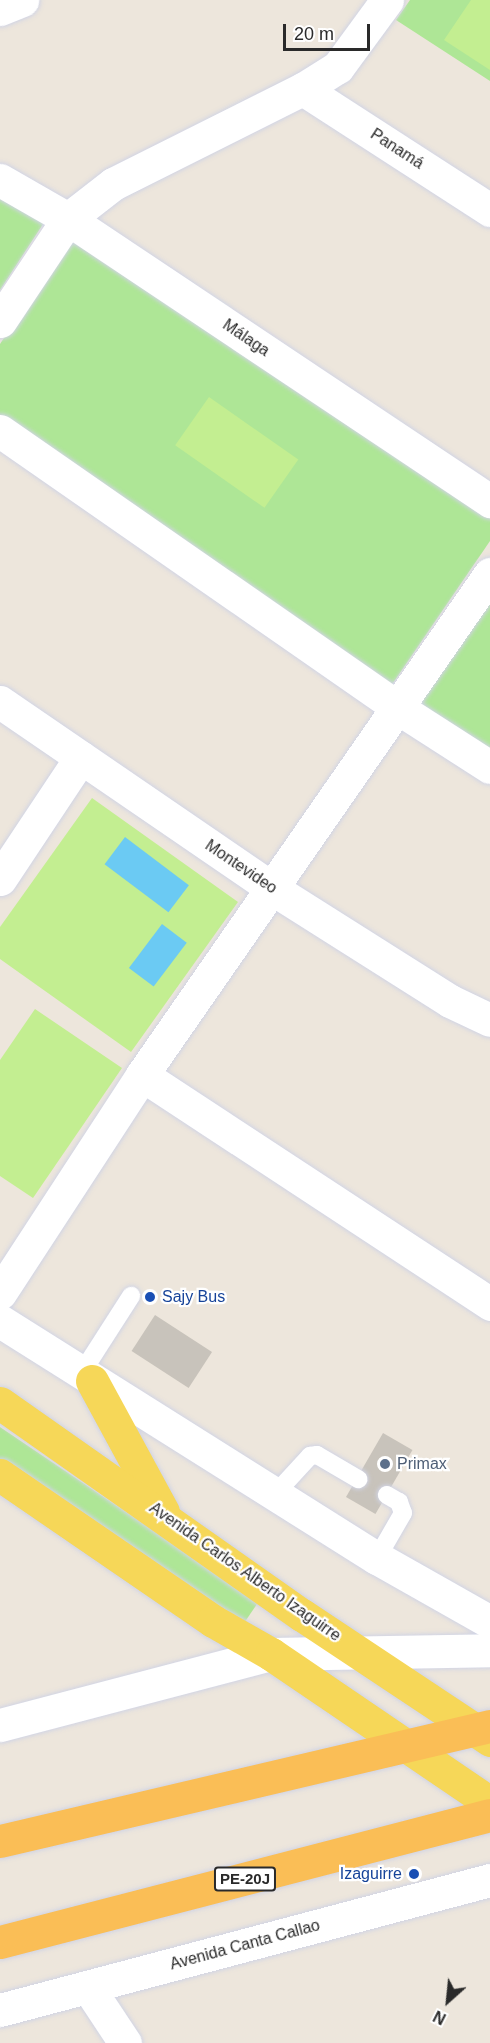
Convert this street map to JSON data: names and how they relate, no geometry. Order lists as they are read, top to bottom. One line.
{"streets":{"highway":["PE-20J"],"main road":["Avenida Carlos Alberto Izaguirre"],"street":["Panamá","Málaga","Montevideo","Avenida Canta Callao"]},"places":["Sajy Bus","Primax","Izaguirre"],"scale_bar":"20 m","north":"bottom left"}
